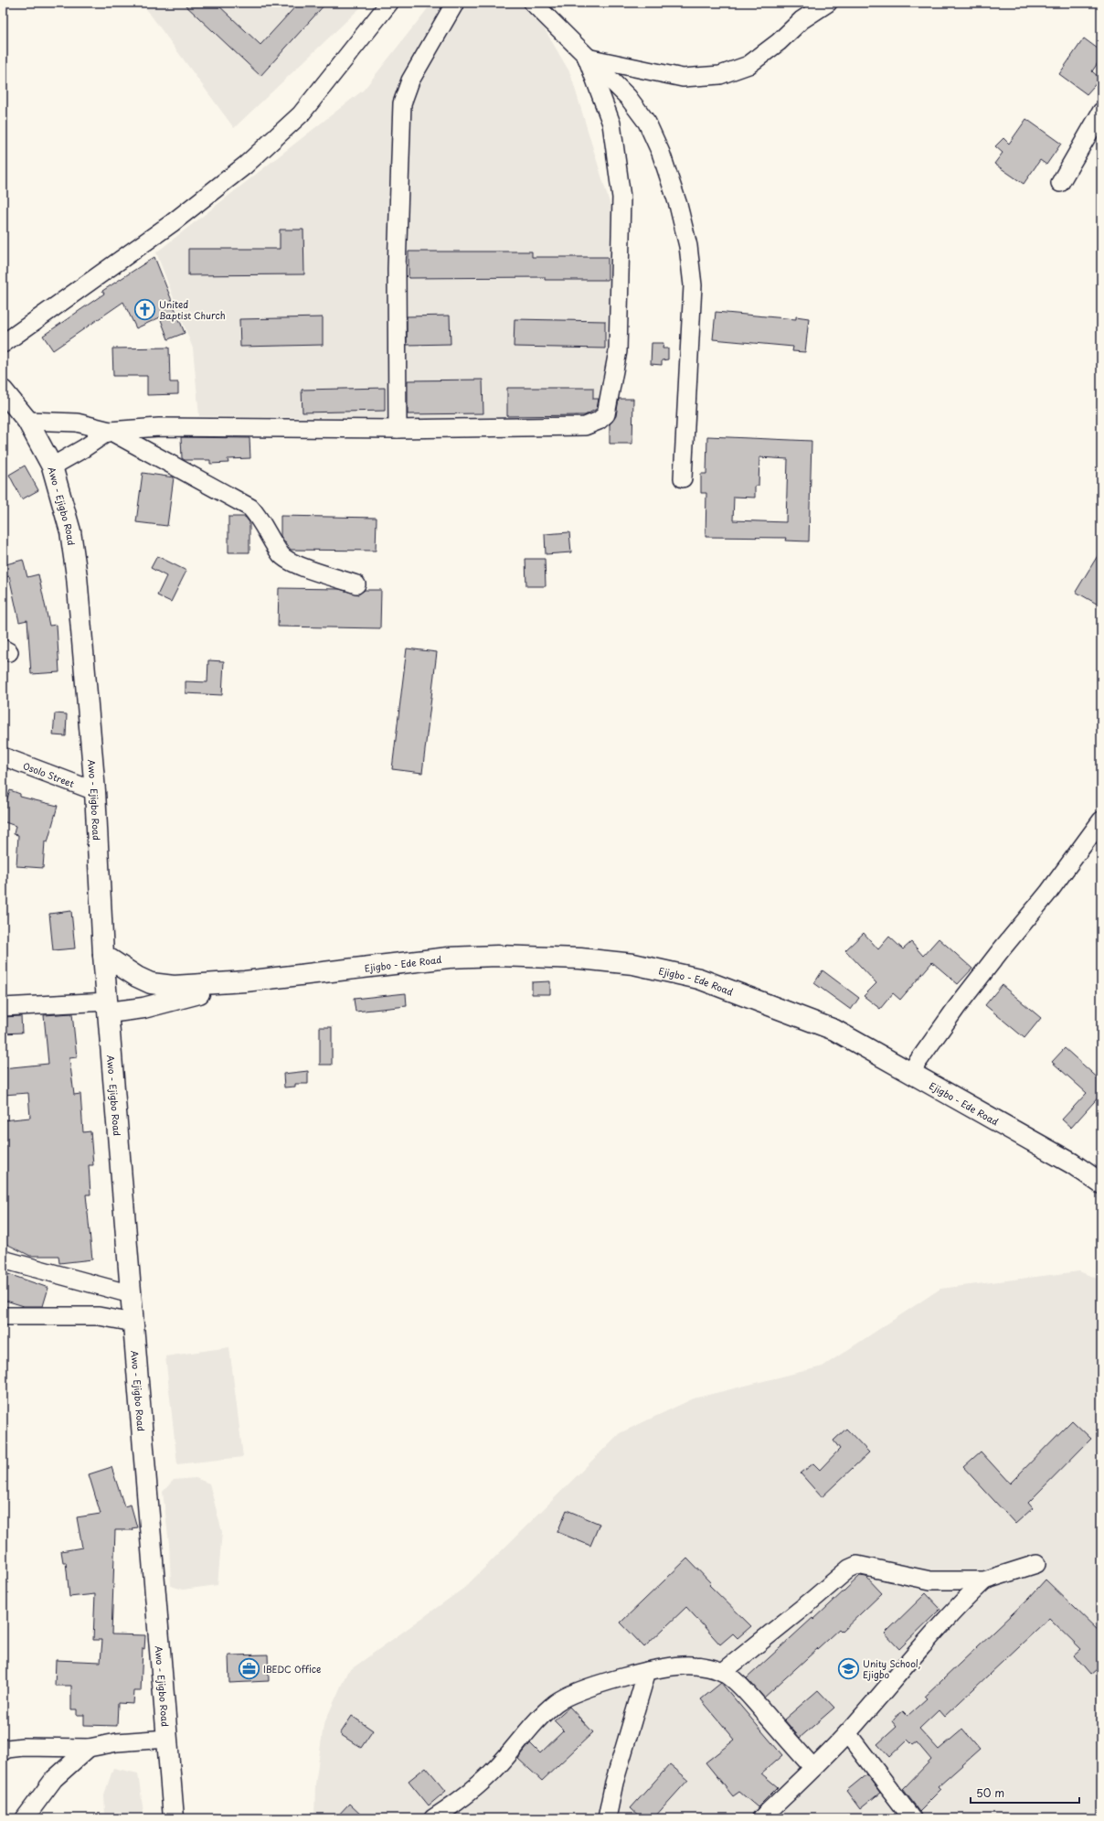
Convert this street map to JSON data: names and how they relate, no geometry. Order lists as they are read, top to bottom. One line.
{"streets":{"main road":["Awo - Ejigbo Road","Ejigbo - Ede Road"],"street":["Osolo Street"]},"crossings":[["Awo - Ejigbo Road","Osolo Street"],["Awo - Ejigbo Road","Ejigbo - Ede Road"]],"places":{"church":["United Baptist Church"],"office":["IBEDC Office"],"school or university":["Unity School, Ejigbo"]},"scale_bar":"50 m"}
